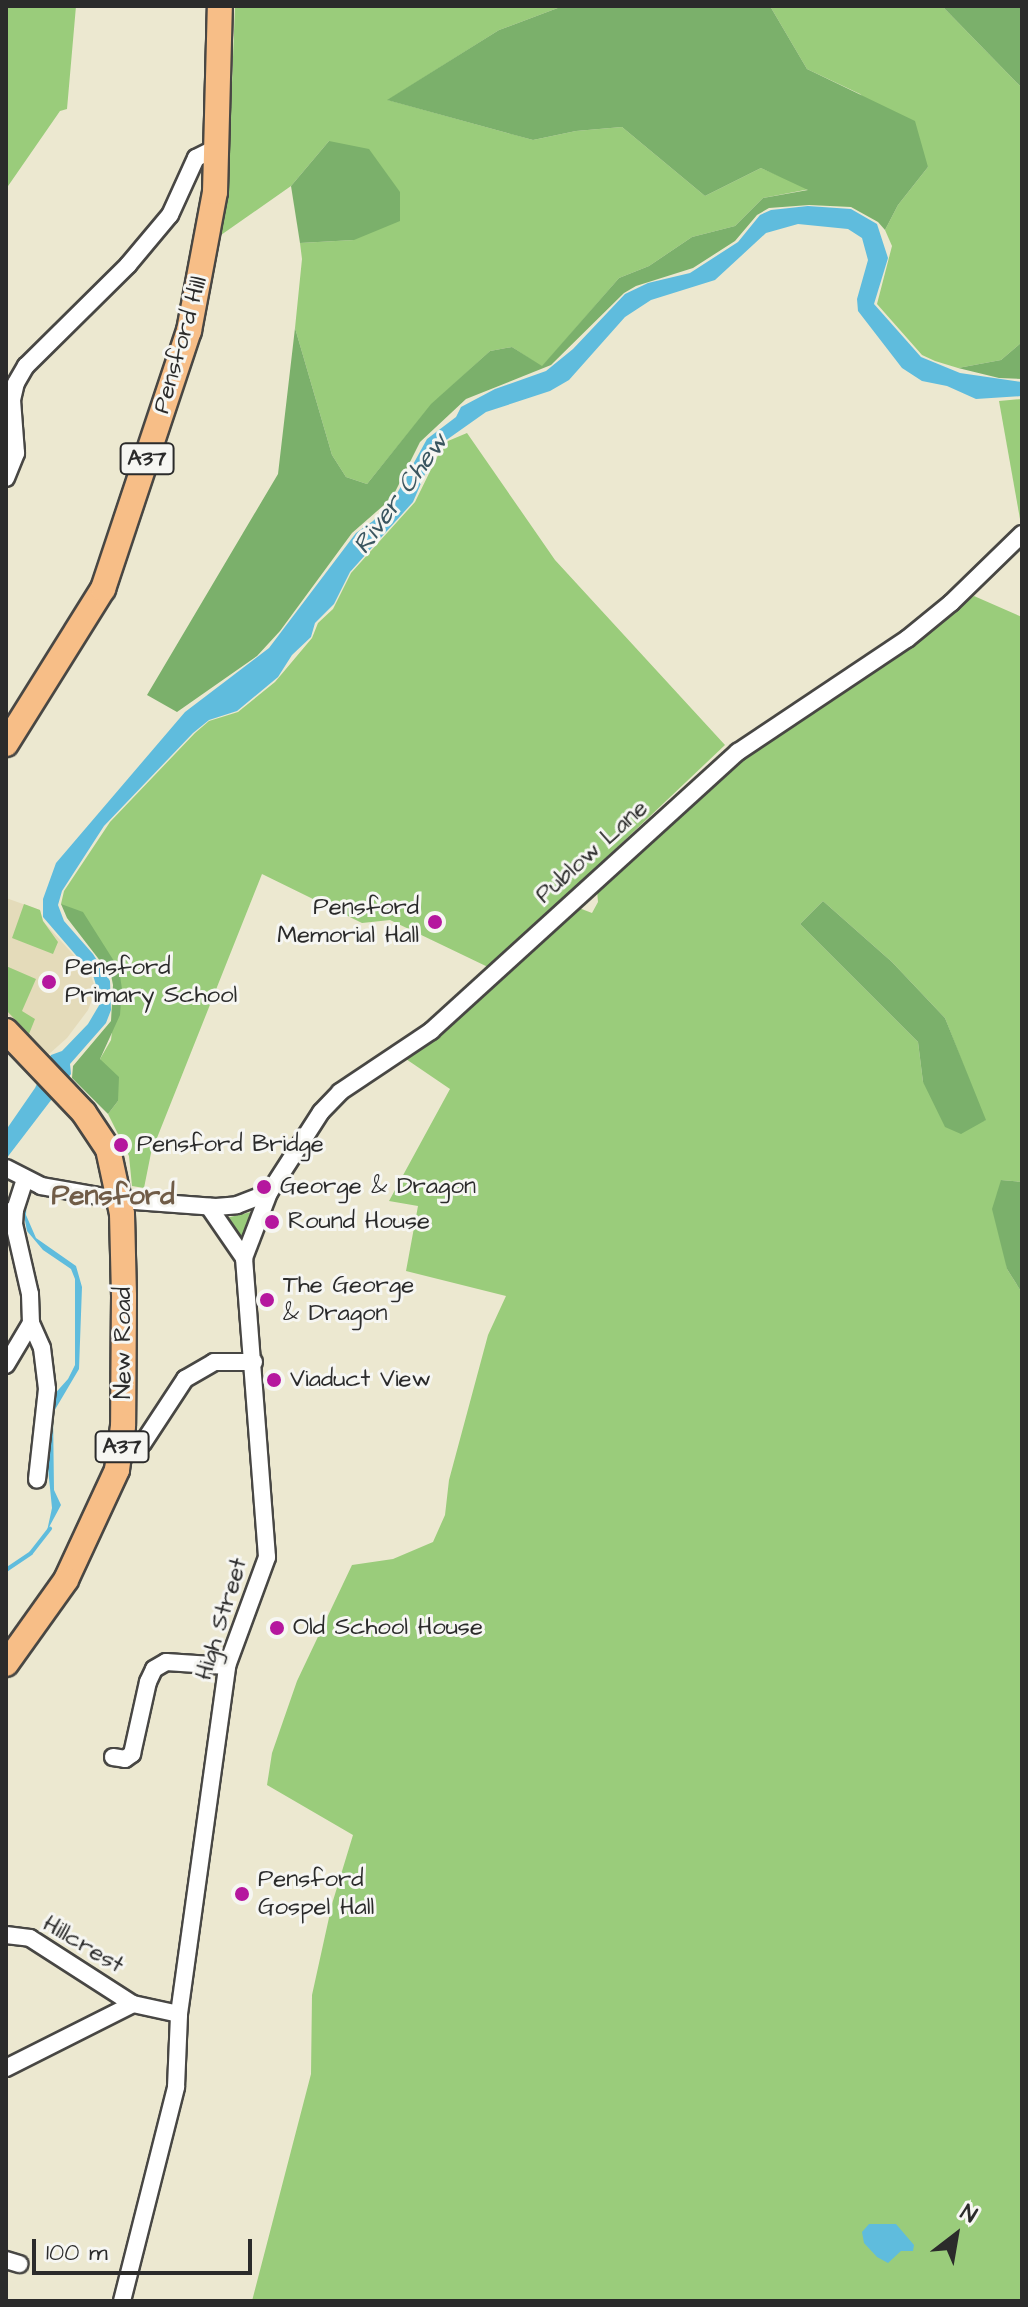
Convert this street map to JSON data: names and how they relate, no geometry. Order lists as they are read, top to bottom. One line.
{"streets":{"highway":["Pensford Hill","A37","New Road"],"street":["Publow Lane","High Street","Hillcrest"]},"crossings":[["Publow Lane","High Street"],["High Street","Hillcrest"]],"districts":["Pensford"],"water":["River Chew"],"places":["Pensford Memorial Hall","Pensford Primary School","Pensford Bridge","George & Dragon","Round House","The George & Dragon","Viaduct View","Old School House","Pensford Gospel Hall"],"scale_bar":"100 m","north":"top right"}
